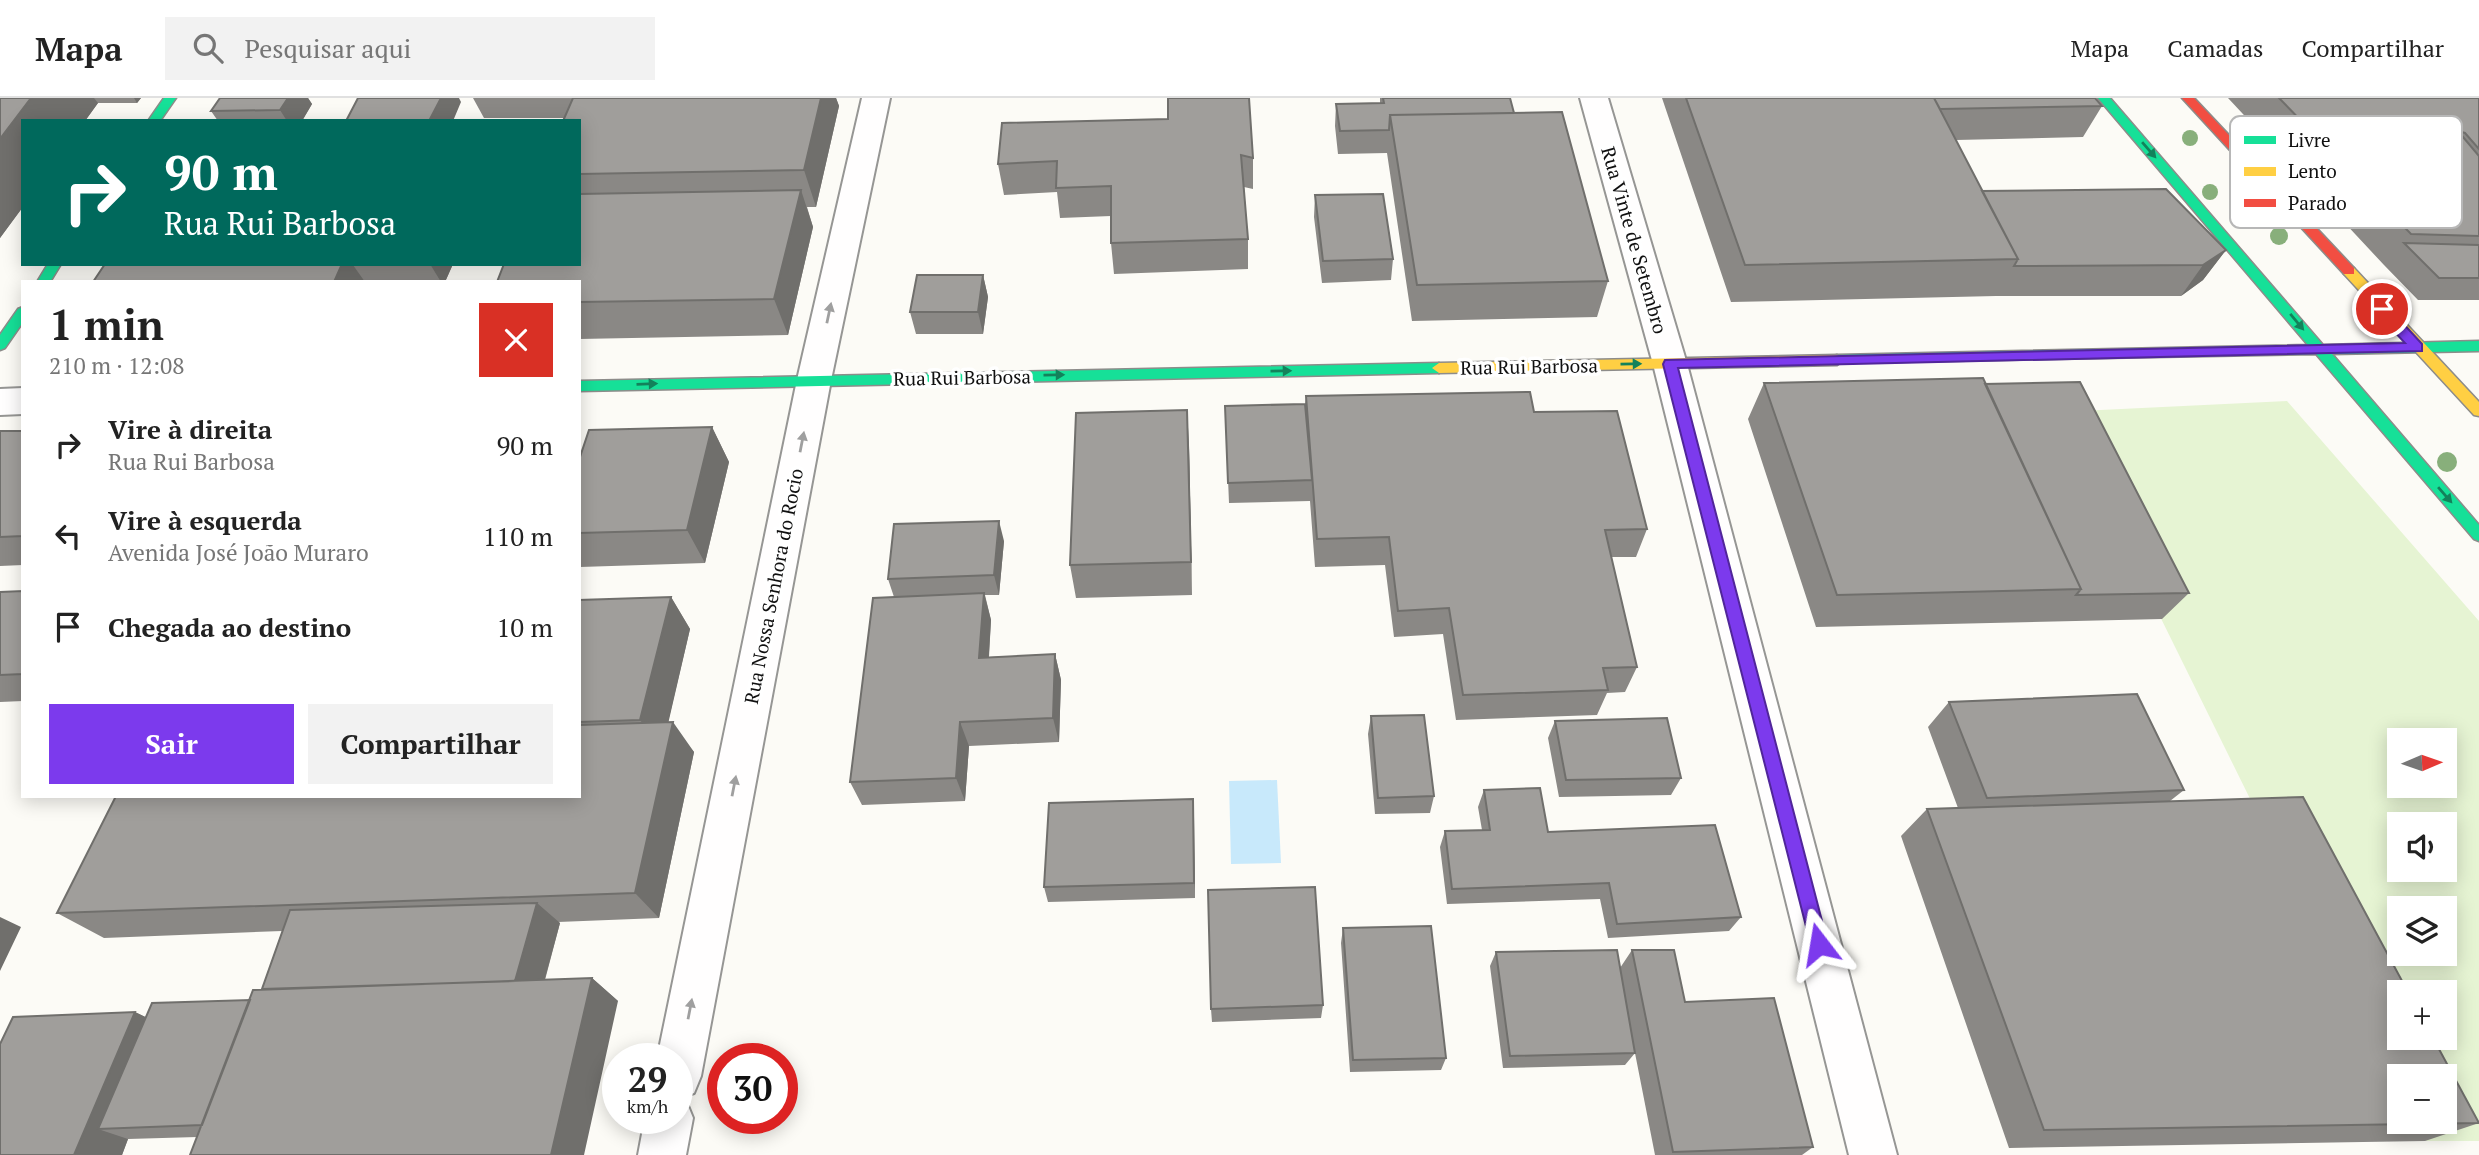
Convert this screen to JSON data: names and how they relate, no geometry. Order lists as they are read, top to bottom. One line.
{"streets":{"street":["Rua Vinte de Setembro","Rua Rui Barbosa","Rua Nossa Senhora do Rocio"]},"crossings":[["Rua Vinte de Setembro","Rua Rui Barbosa"],["Rua Rui Barbosa","Rua Nossa Senhora do Rocio"]],"one_way":["Rua Rui Barbosa","Rua Nossa Senhora do Rocio"],"legend":["Livre","Lento","Parado"],"north":"right","page":{"header":"Mapa","search":"Pesquisar aqui","nav":["Mapa","Camadas","Compartilhar"],"turn":["90 m","Rua Rui Barbosa"],"heading":["1 min","210 m · 12:08"],"list":[{"name":"Vire à direita","note":"Rua Rui Barbosa","value":"90 m"},{"name":"Vire à esquerda","note":"Avenida José João Muraro","value":"110 m"},{"name":"Chegada ao destino","value":"10 m"}],"buttons":["Sair","Compartilhar"],"map_buttons":["+","−"],"speed":"29 km/h","limit":"30"}}
